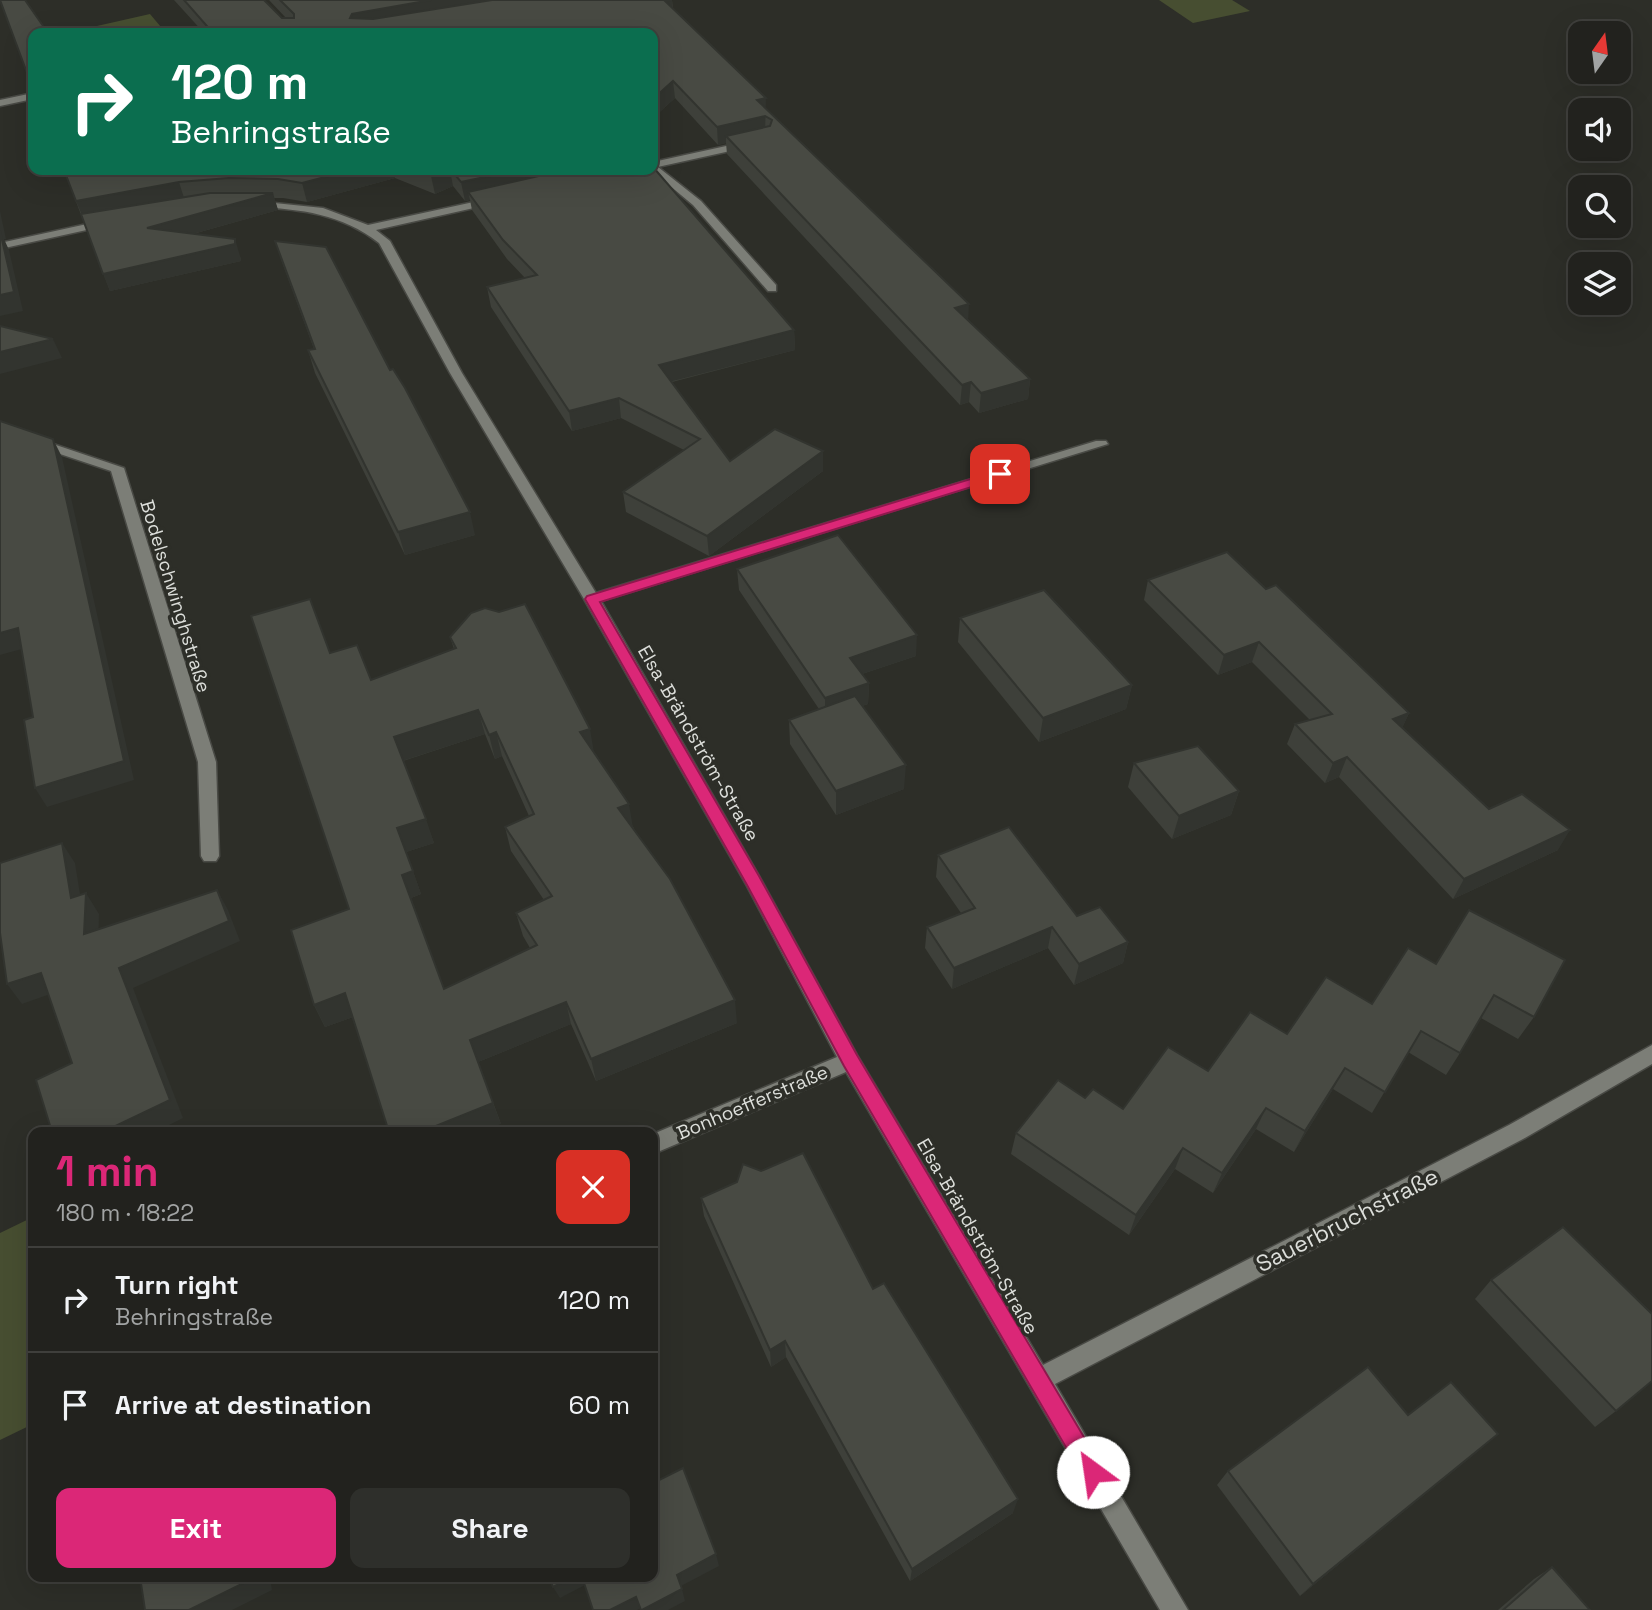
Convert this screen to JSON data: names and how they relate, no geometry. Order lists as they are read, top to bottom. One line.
{"streets":{"street":["Bodelschwinghstraße","Elsa-Brändström-Straße","Bonhoefferstraße","Sauerbruchstraße"]},"crossings":[["Elsa-Brändström-Straße","Bonhoefferstraße"],["Elsa-Brändström-Straße","Sauerbruchstraße"]],"north":"top","page":{"turn":["120 m","Behringstraße"],"heading":["1 min","180 m · 18:22"],"list":[{"name":"Turn right","note":"Behringstraße","value":"120 m"},{"name":"Arrive at destination","value":"60 m"}],"buttons":["Exit","Share"]}}
